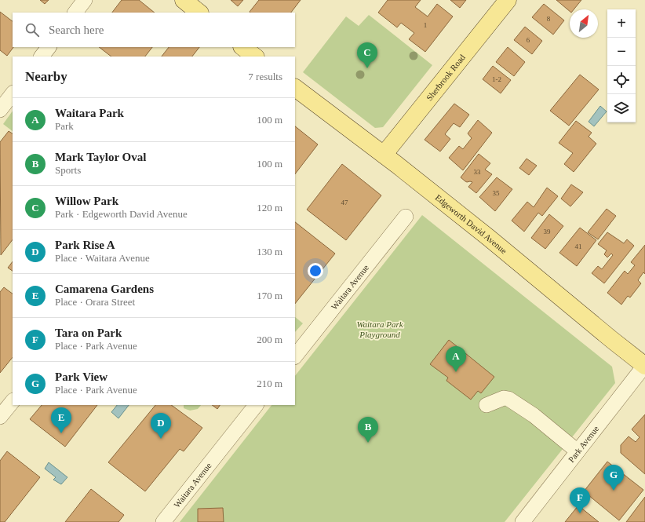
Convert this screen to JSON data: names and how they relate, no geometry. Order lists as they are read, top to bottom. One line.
{"streets":{"main road":["Sherbrook Road","Edgeworth David Avenue"],"street":["Waitara Avenue","Park Avenue"]},"crossings":[["Sherbrook Road","Edgeworth David Avenue"],["Edgeworth David Avenue","Park Avenue"]],"parks":["Waitara Park Playground"],"house_numbers":["8","1","6","1-2","33","35","47","39","41"],"north":"top right","page":{"map_buttons":["+","−"],"search":"Search here","pins":["C","A","E","D","B","G","F"],"heading":["Nearby","7 results"],"list":[{"mark":"A","name":"Waitara Park","note":"Park","value":"100 m"},{"mark":"B","name":"Mark Taylor Oval","note":"Sports","value":"100 m"},{"mark":"C","name":"Willow Park","note":"Park · Edgeworth David Avenue","value":"120 m"},{"mark":"D","name":"Park Rise A","note":"Place · Waitara Avenue","value":"130 m"},{"mark":"E","name":"Camarena Gardens","note":"Place · Orara Street","value":"170 m"},{"mark":"F","name":"Tara on Park","note":"Place · Park Avenue","value":"200 m"},{"mark":"G","name":"Park View","note":"Place · Park Avenue","value":"210 m"}]}}
